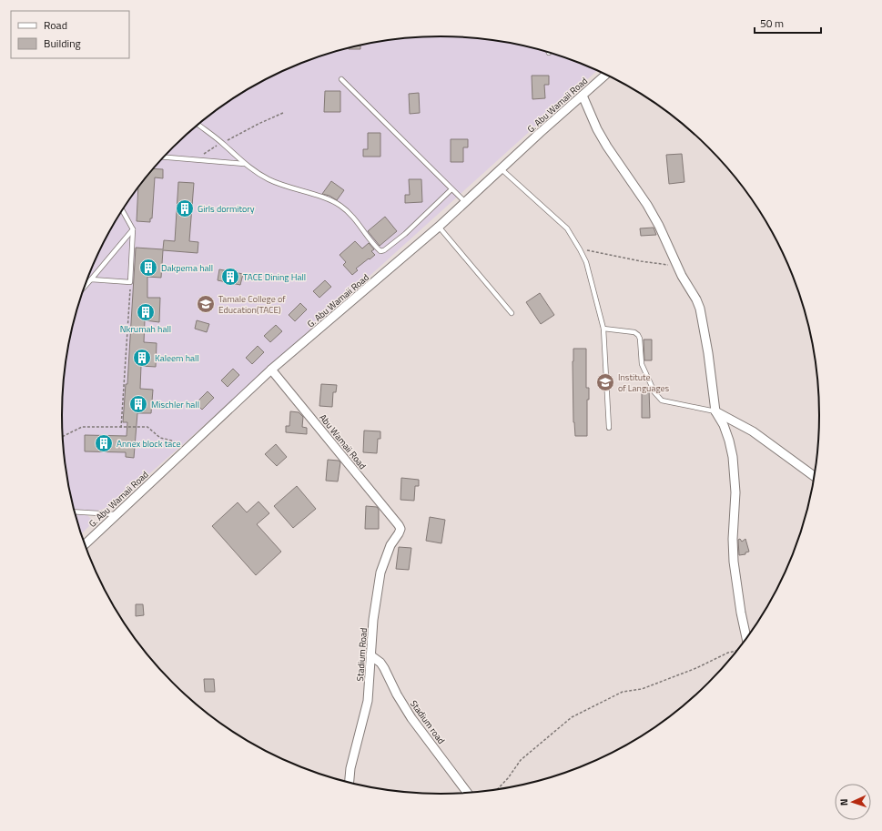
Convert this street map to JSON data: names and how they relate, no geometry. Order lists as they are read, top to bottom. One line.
{"streets":{"street":["G. Abu Wamaii Road","Abu Wamaii Road","Stadium Road","Stadium road"]},"crossings":[["G. Abu Wamaii Road","Abu Wamaii Road"],["Abu Wamaii Road","Stadium Road"],["Stadium Road","Stadium road"]],"places":{"building":["Girls dormitory","Dakpema hall","TACE Dining Hall","Nkrumah hall","Kaleem hall","Mischler hall","Annex block tace"],"school or university":["Tamale College of Education(TACE)","Institute of Languages"]},"legend":["Road","Building"],"scale_bar":"50 m","north":"left"}
